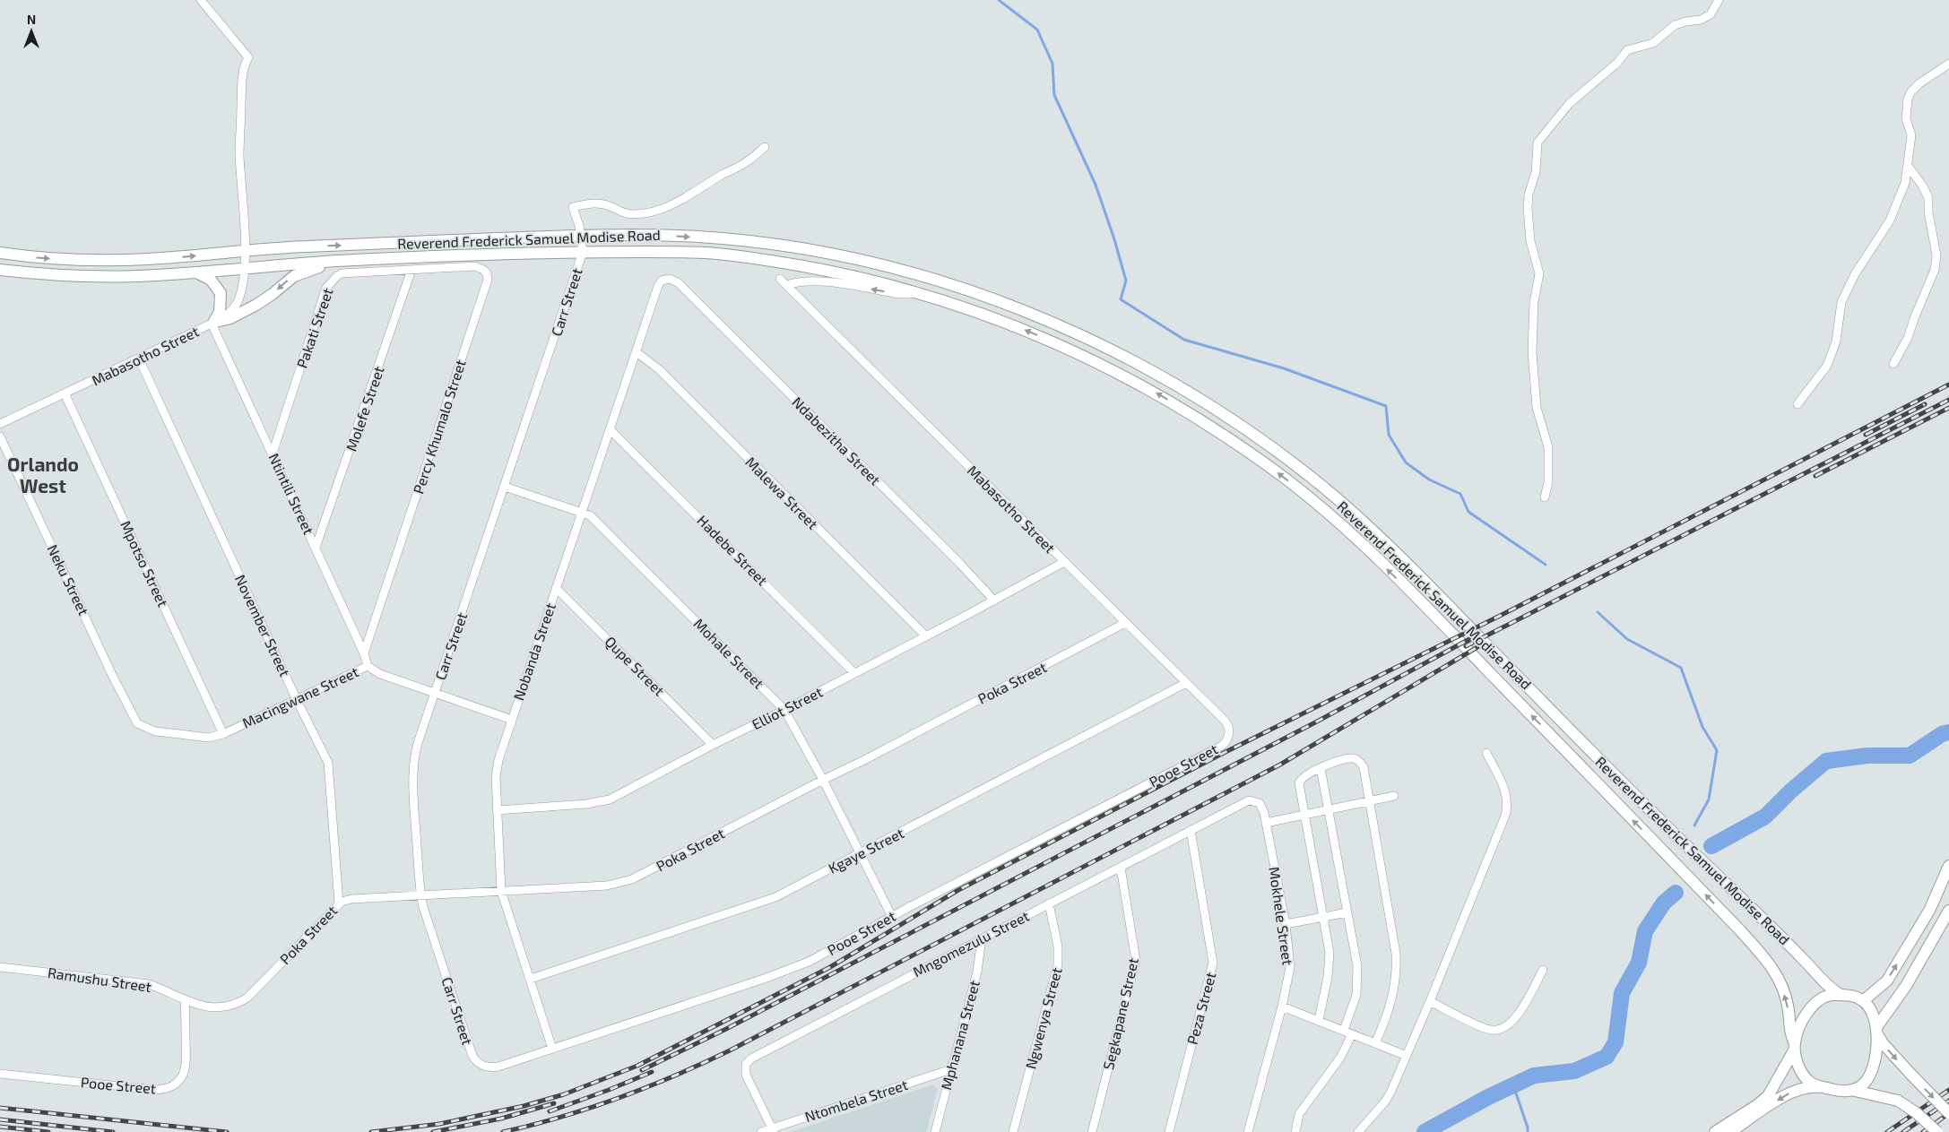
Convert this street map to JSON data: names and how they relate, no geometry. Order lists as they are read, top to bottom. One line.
{"streets":{"main road":["Reverend Frederick Samuel Modise Road"],"street":["Carr Street","Pakati Street","Mabasotho Street","Molefe Street","Percy Khumalo Street","Ndabezitha Street","Malewa Street","Ntintili Street","Hadebe Street","Mpotso Street","Neku Street","November Street","Nobanda Street","Mohale Street","Qupe Street","Poka Street","Macingwane Street","Elliot Street","Pooe Street","Kgaye Street","Mokhele Street","Mngomezulu Street","Ramushu Street","Peza Street","Segkapane Street","Ngwenya Street","Mphanana Street","Ntombela Street"]},"crossings":[["Reverend Frederick Samuel Modise Road","Carr Street"],["Reverend Frederick Samuel Modise Road","Mabasotho Street"],["Carr Street","Mohale Street"],["Carr Street","Poka Street"],["Carr Street","Macingwane Street"],["Carr Street","Pooe Street"],["Pakati Street","Molefe Street"],["Pakati Street","Percy Khumalo Street"],["Pakati Street","Ntintili Street"],["Mabasotho Street","Ntintili Street"],["Mabasotho Street","Mpotso Street"],["Mabasotho Street","November Street"],["Mabasotho Street","Poka Street"],["Mabasotho Street","Elliot Street"],["Mabasotho Street","Pooe Street"],["Mabasotho Street","Kgaye Street"],["Molefe Street","Percy Khumalo Street"],["Molefe Street","Ntintili Street"],["Percy Khumalo Street","Ntintili Street"],["Ndabezitha Street","Nobanda Street"],["Ndabezitha Street","Elliot Street"],["Malewa Street","Nobanda Street"],["Malewa Street","Elliot Street"],["Ntintili Street","Macingwane Street"],["Hadebe Street","Nobanda Street"],["Hadebe Street","Elliot Street"],["Mpotso Street","Macingwane Street"],["Neku Street","Macingwane Street"],["November Street","Poka Street"],["November Street","Macingwane Street"],["Nobanda Street","Mohale Street"],["Nobanda Street","Qupe Street"],["Nobanda Street","Poka Street"],["Nobanda Street","Macingwane Street"],["Nobanda Street","Elliot Street"],["Nobanda Street","Pooe Street"],["Nobanda Street","Kgaye Street"],["Mohale Street","Poka Street"],["Mohale Street","Elliot Street"],["Mohale Street","Pooe Street"],["Mohale Street","Kgaye Street"],["Qupe Street","Elliot Street"],["Poka Street","Ramushu Street"],["Pooe Street","Ramushu Street"],["Mokhele Street","Mngomezulu Street"],["Mngomezulu Street","Peza Street"],["Mngomezulu Street","Segkapane Street"],["Mngomezulu Street","Ngwenya Street"],["Mngomezulu Street","Mphanana Street"],["Mngomezulu Street","Ntombela Street"],["Mphanana Street","Ntombela Street"]],"districts":["Orlando West"],"north":"top"}
